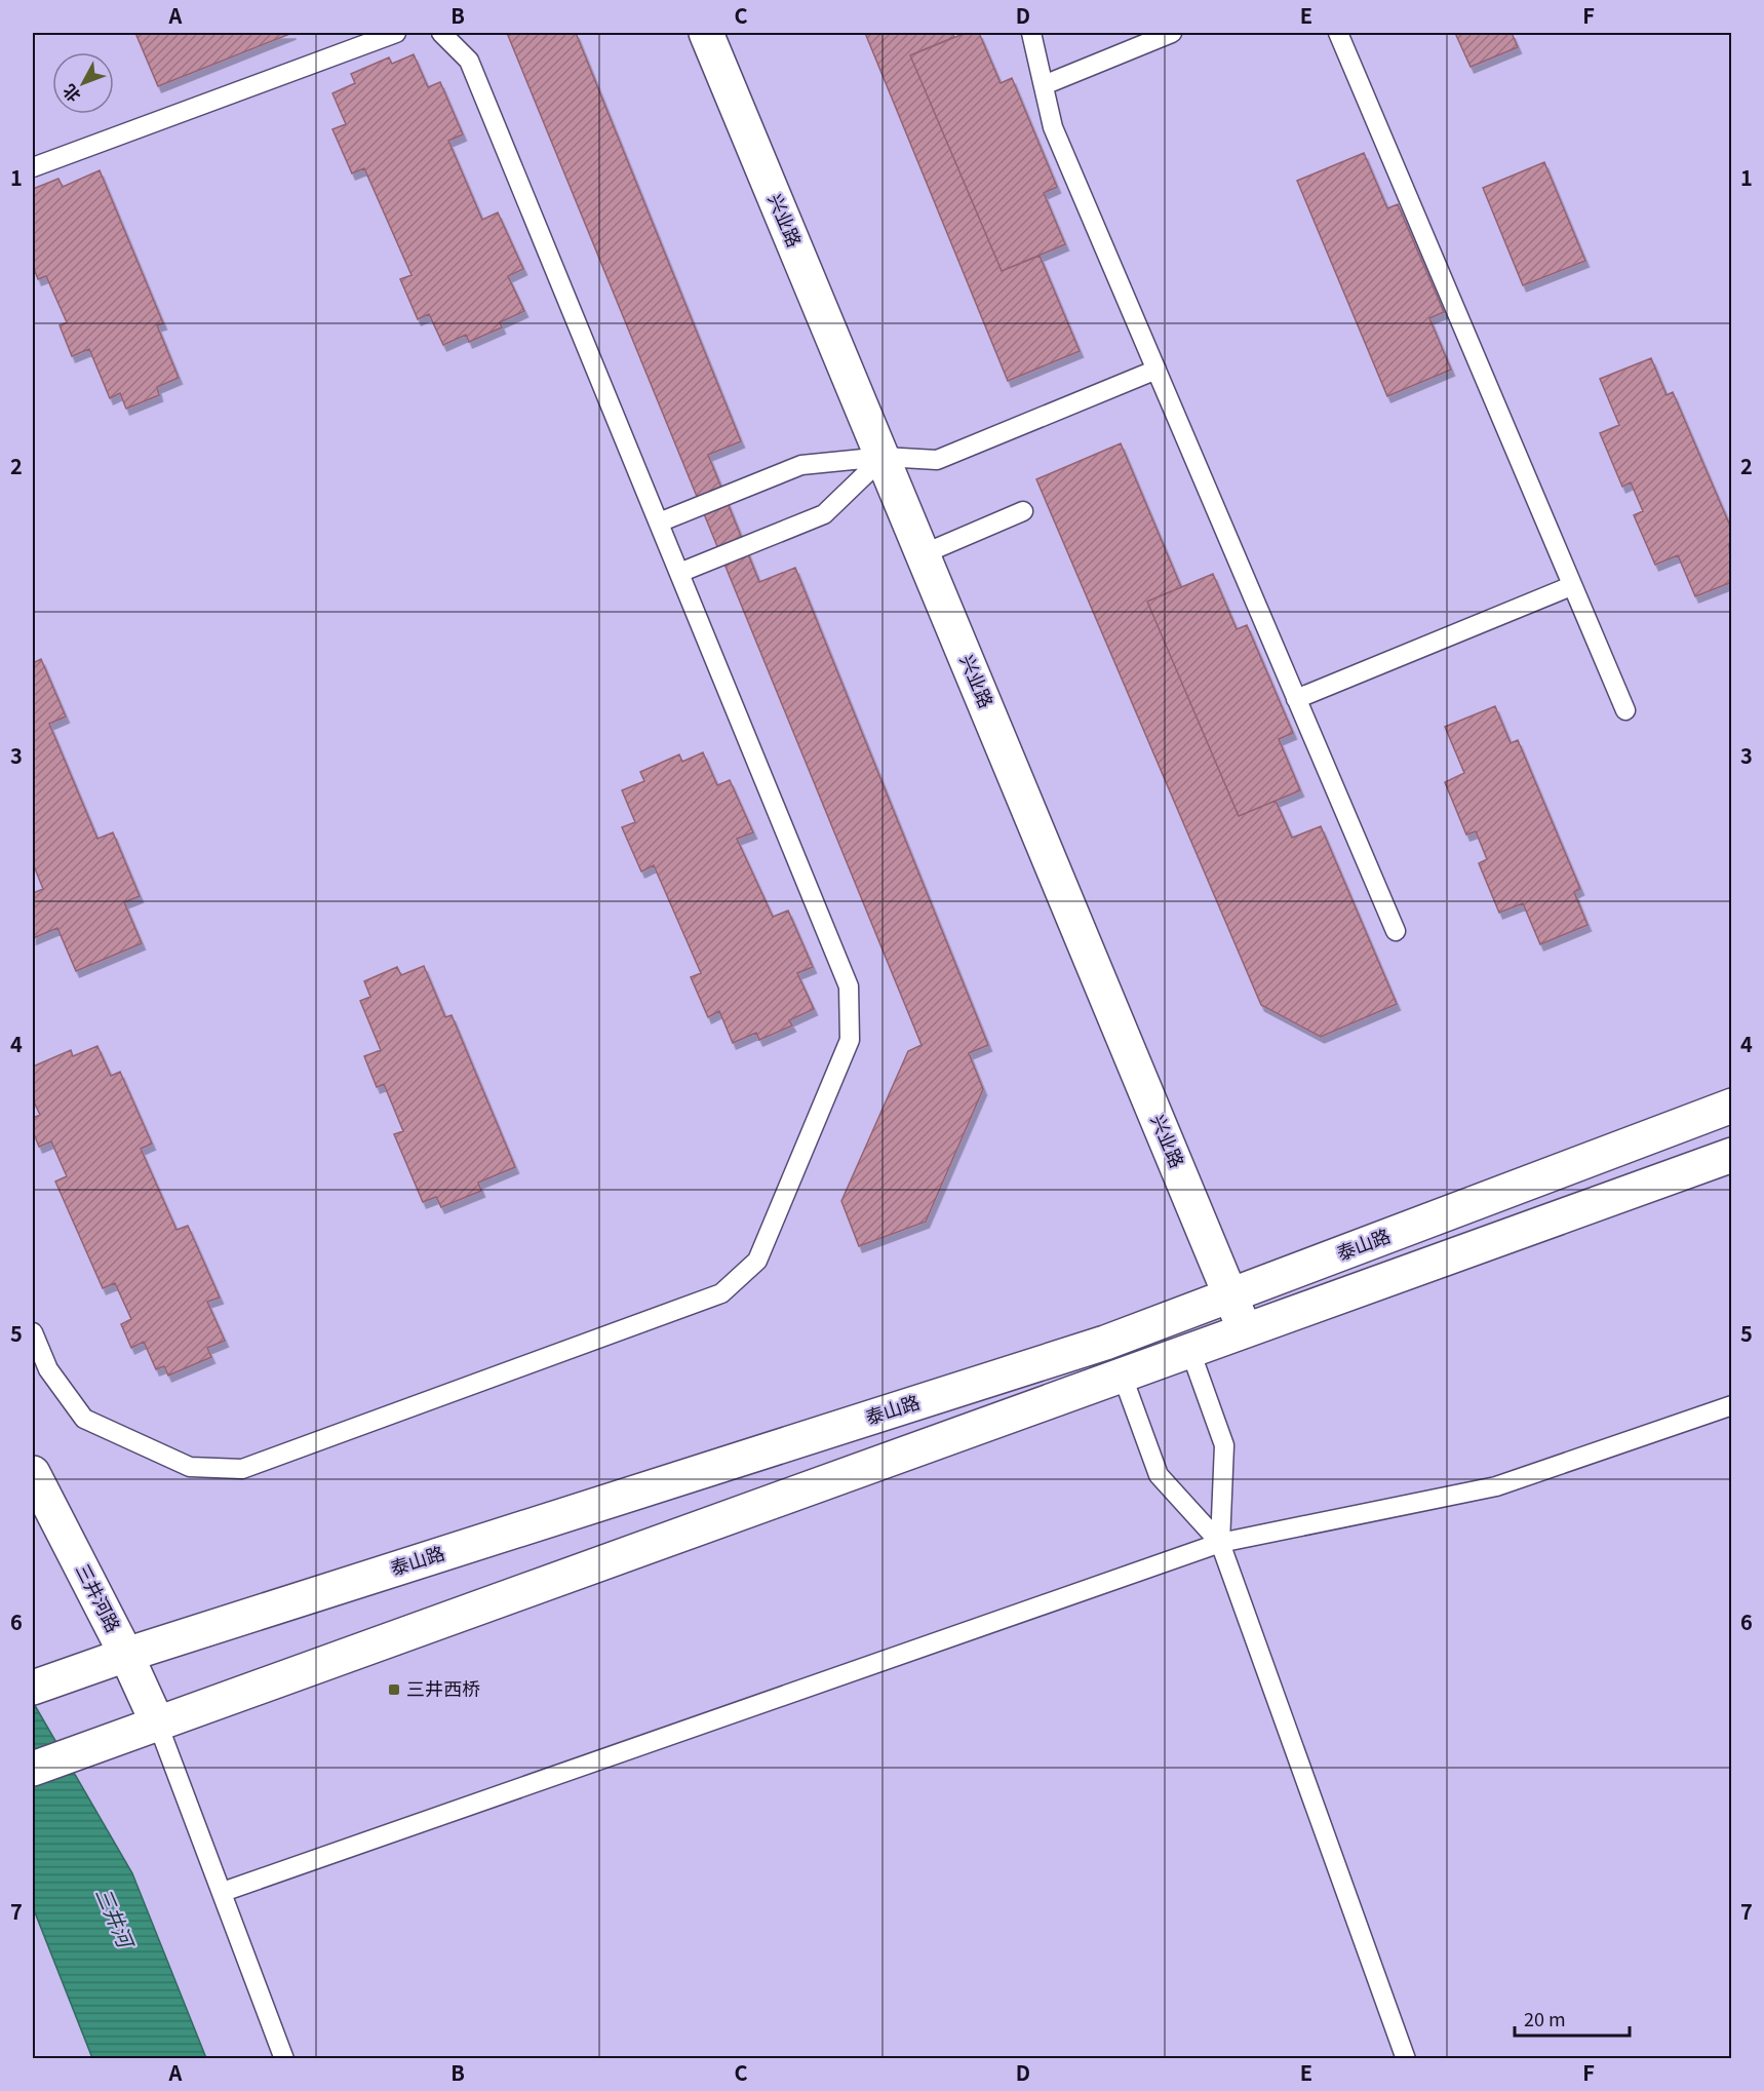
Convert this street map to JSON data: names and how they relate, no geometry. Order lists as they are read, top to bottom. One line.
{"streets":{"main road":["兴业路","泰山路","三井河路"]},"crossings":[["兴业路","泰山路"],["泰山路","三井河路"]],"water":["三井河"],"places":{"transit":["三井西桥"]},"scale_bar":"20 m","north":"bottom left","grid":{"columns":["A","B","C","D","E","F"],"rows":["1","2","3","4","5","6","7"]}}
